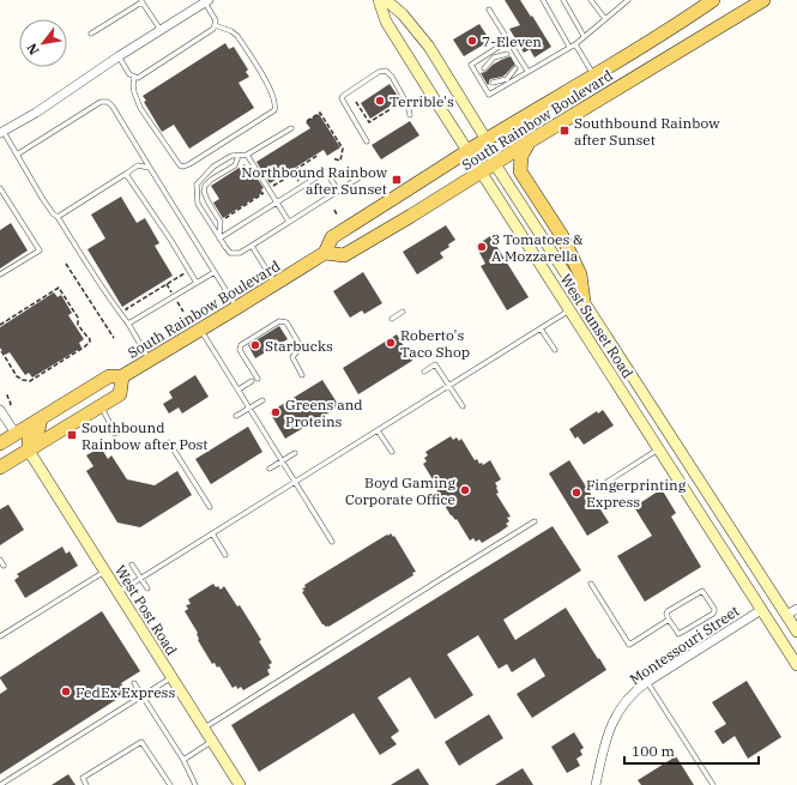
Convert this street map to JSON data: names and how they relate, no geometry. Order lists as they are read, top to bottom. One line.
{"streets":{"main road":["South Rainbow Boulevard","West Sunset Road","West Post Road"],"street":["Montessouri Street"]},"crossings":[["South Rainbow Boulevard","West Sunset Road"],["South Rainbow Boulevard","West Post Road"],["West Sunset Road","Montessouri Street"]],"places":{"other":["7-Eleven","Terrible's","3 Tomatoes & A Mozzarella","Roberto's Taco Shop","Starbucks","Greens and Proteins","Boyd Gaming Corporate Office","Fingerprinting Express","FedEx Express"],"transit":["Southbound Rainbow after Sunset","Northbound Rainbow after Sunset","Southbound Rainbow after Post"]},"scale_bar":"100 m","north":"bottom left"}
